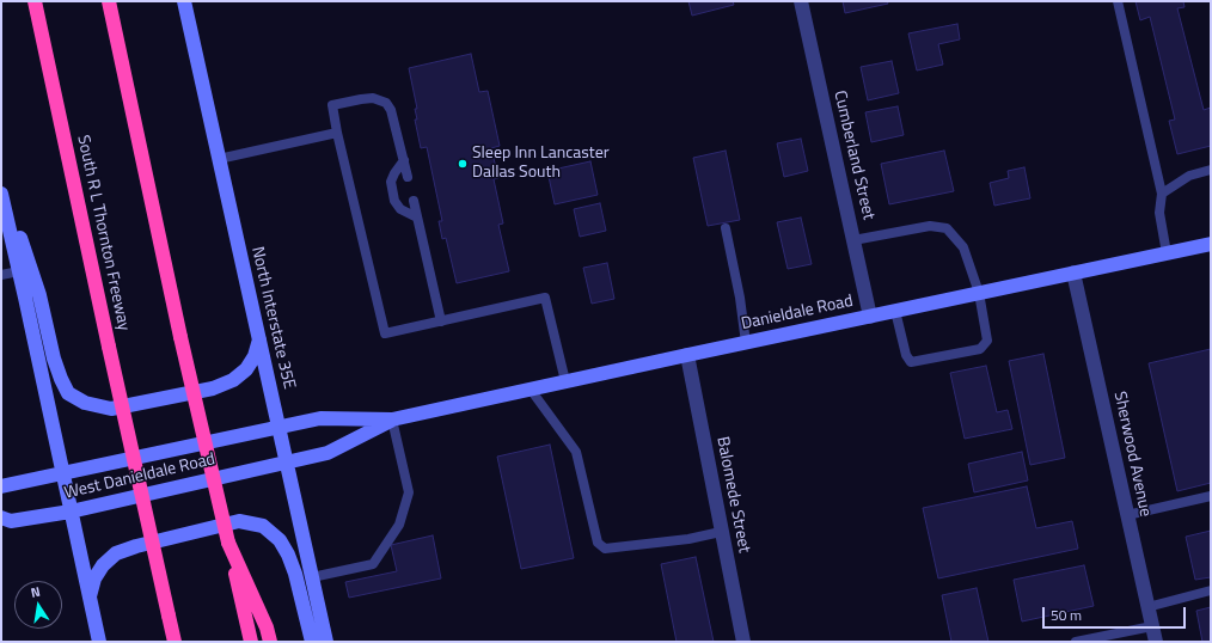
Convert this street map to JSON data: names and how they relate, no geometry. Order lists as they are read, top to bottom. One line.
{"streets":{"highway":["South R L Thornton Freeway"],"main road":["Danieldale Road","North Interstate 35E","West Danieldale Road"],"street":["Cumberland Street","Sherwood Avenue","Balomede Street"]},"crossings":[["Cumberland Street","Danieldale Road"],["Danieldale Road","North Interstate 35E"],["Danieldale Road","Sherwood Avenue"],["Danieldale Road","West Danieldale Road"],["Danieldale Road","Balomede Street"],["North Interstate 35E","West Danieldale Road"]],"places":["Sleep Inn Lancaster Dallas South"],"scale_bar":"50 m","north":"top"}
